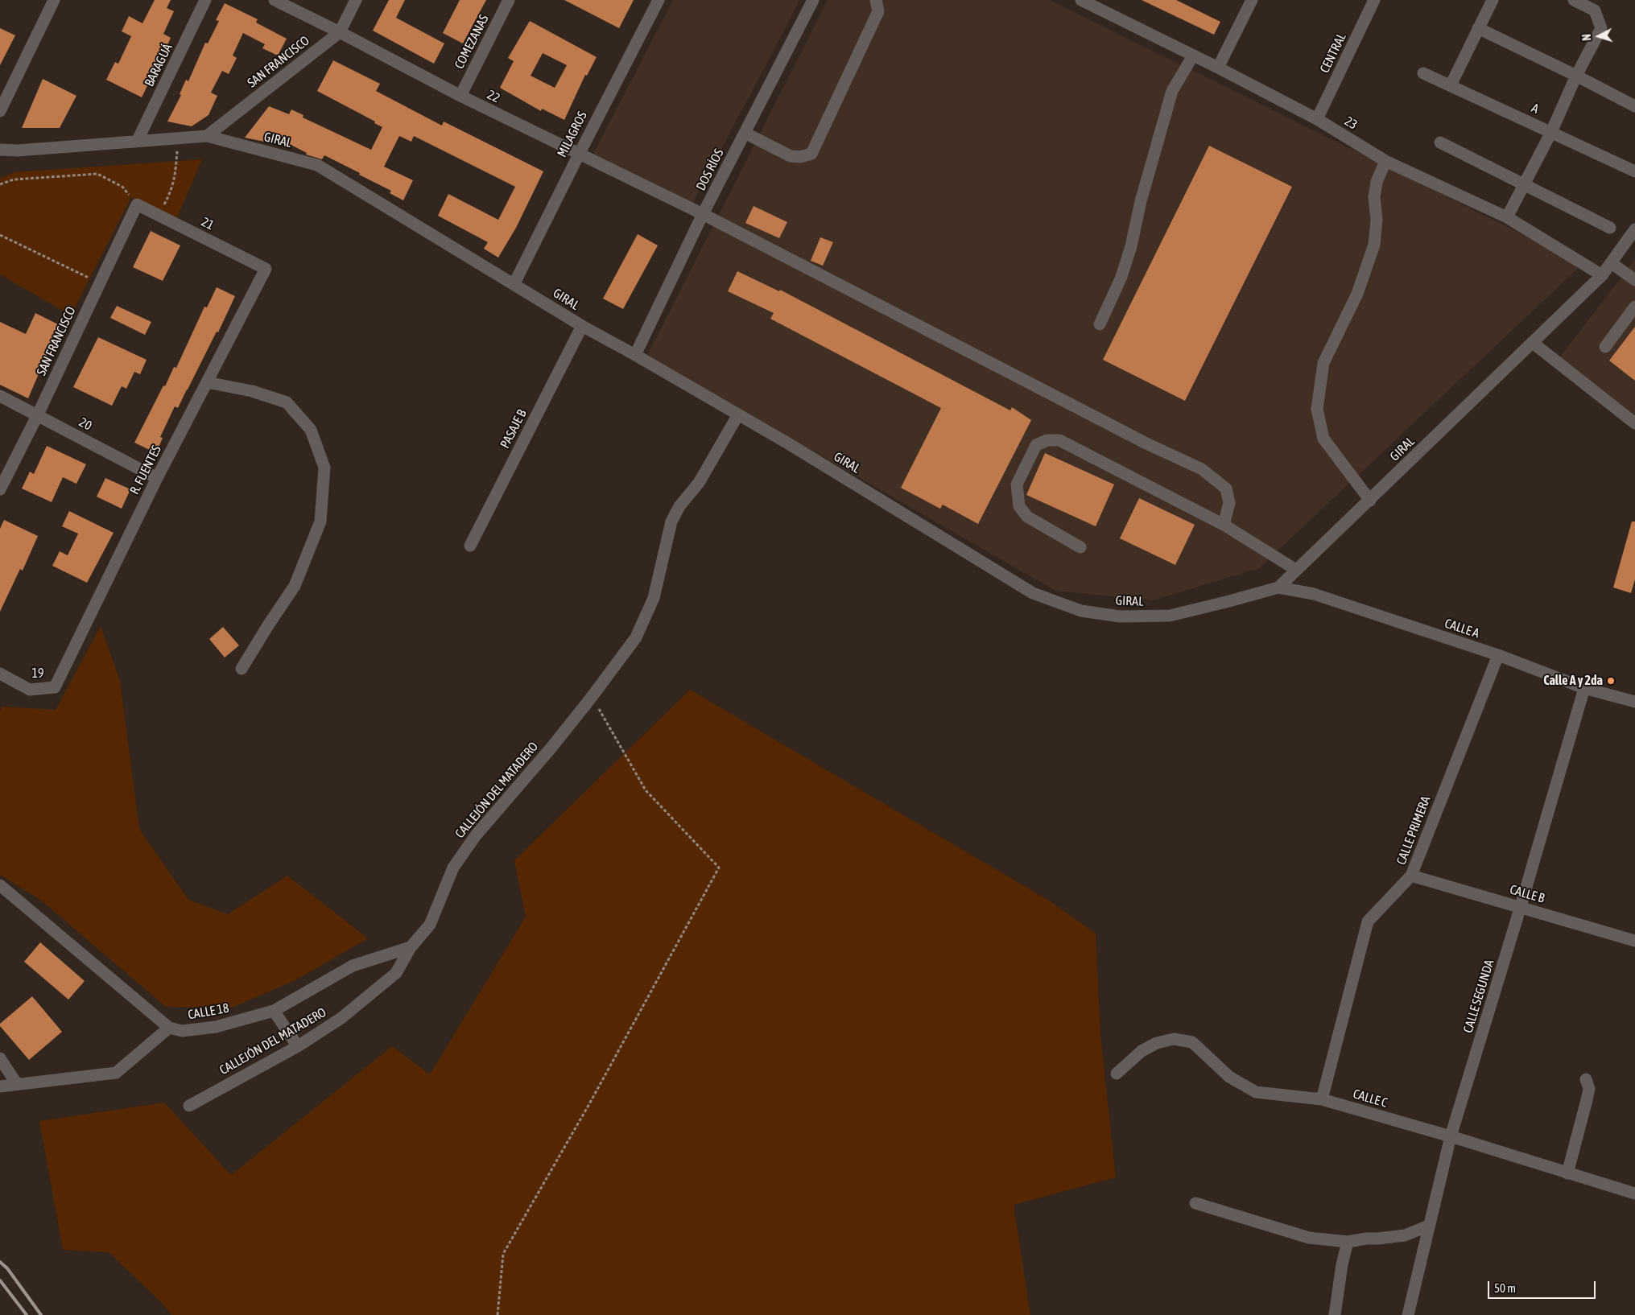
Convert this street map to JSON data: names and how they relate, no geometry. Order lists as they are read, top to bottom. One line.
{"streets":{"street":["COMEZANAS","CENTRAL","SAN FRANCISCO","BARAGUÁ","22","A","23","MILAGROS","GIRAL","DOS RÍOS","21","20","PASAJE B","R. FUENTES","CALLE A","19","CALLEJÓN DEL MATADERO","CALLE PRIMERA","CALLE B","CALLE SEGUNDA","CALLE 18","CALLE C"]},"crossings":[["COMEZANAS","22"],["CENTRAL","23"],["SAN FRANCISCO","22"],["SAN FRANCISCO","GIRAL"],["SAN FRANCISCO","21"],["SAN FRANCISCO","20"],["BARAGUÁ","GIRAL"],["22","MILAGROS"],["22","DOS RÍOS"],["23","GIRAL"],["MILAGROS","GIRAL"],["GIRAL","DOS RÍOS"],["GIRAL","PASAJE B"],["GIRAL","CALLE A"],["GIRAL","CALLEJÓN DEL MATADERO"],["21","R. FUENTES"],["20","R. FUENTES"],["R. FUENTES","19"],["CALLE A","CALLE PRIMERA"],["CALLE A","CALLE SEGUNDA"],["CALLEJÓN DEL MATADERO","CALLE 18"],["CALLE PRIMERA","CALLE B"],["CALLE PRIMERA","CALLE C"],["CALLE B","CALLE SEGUNDA"],["CALLE SEGUNDA","CALLE C"]],"places":["Calle A y 2da"],"scale_bar":"50 m","north":"left"}
